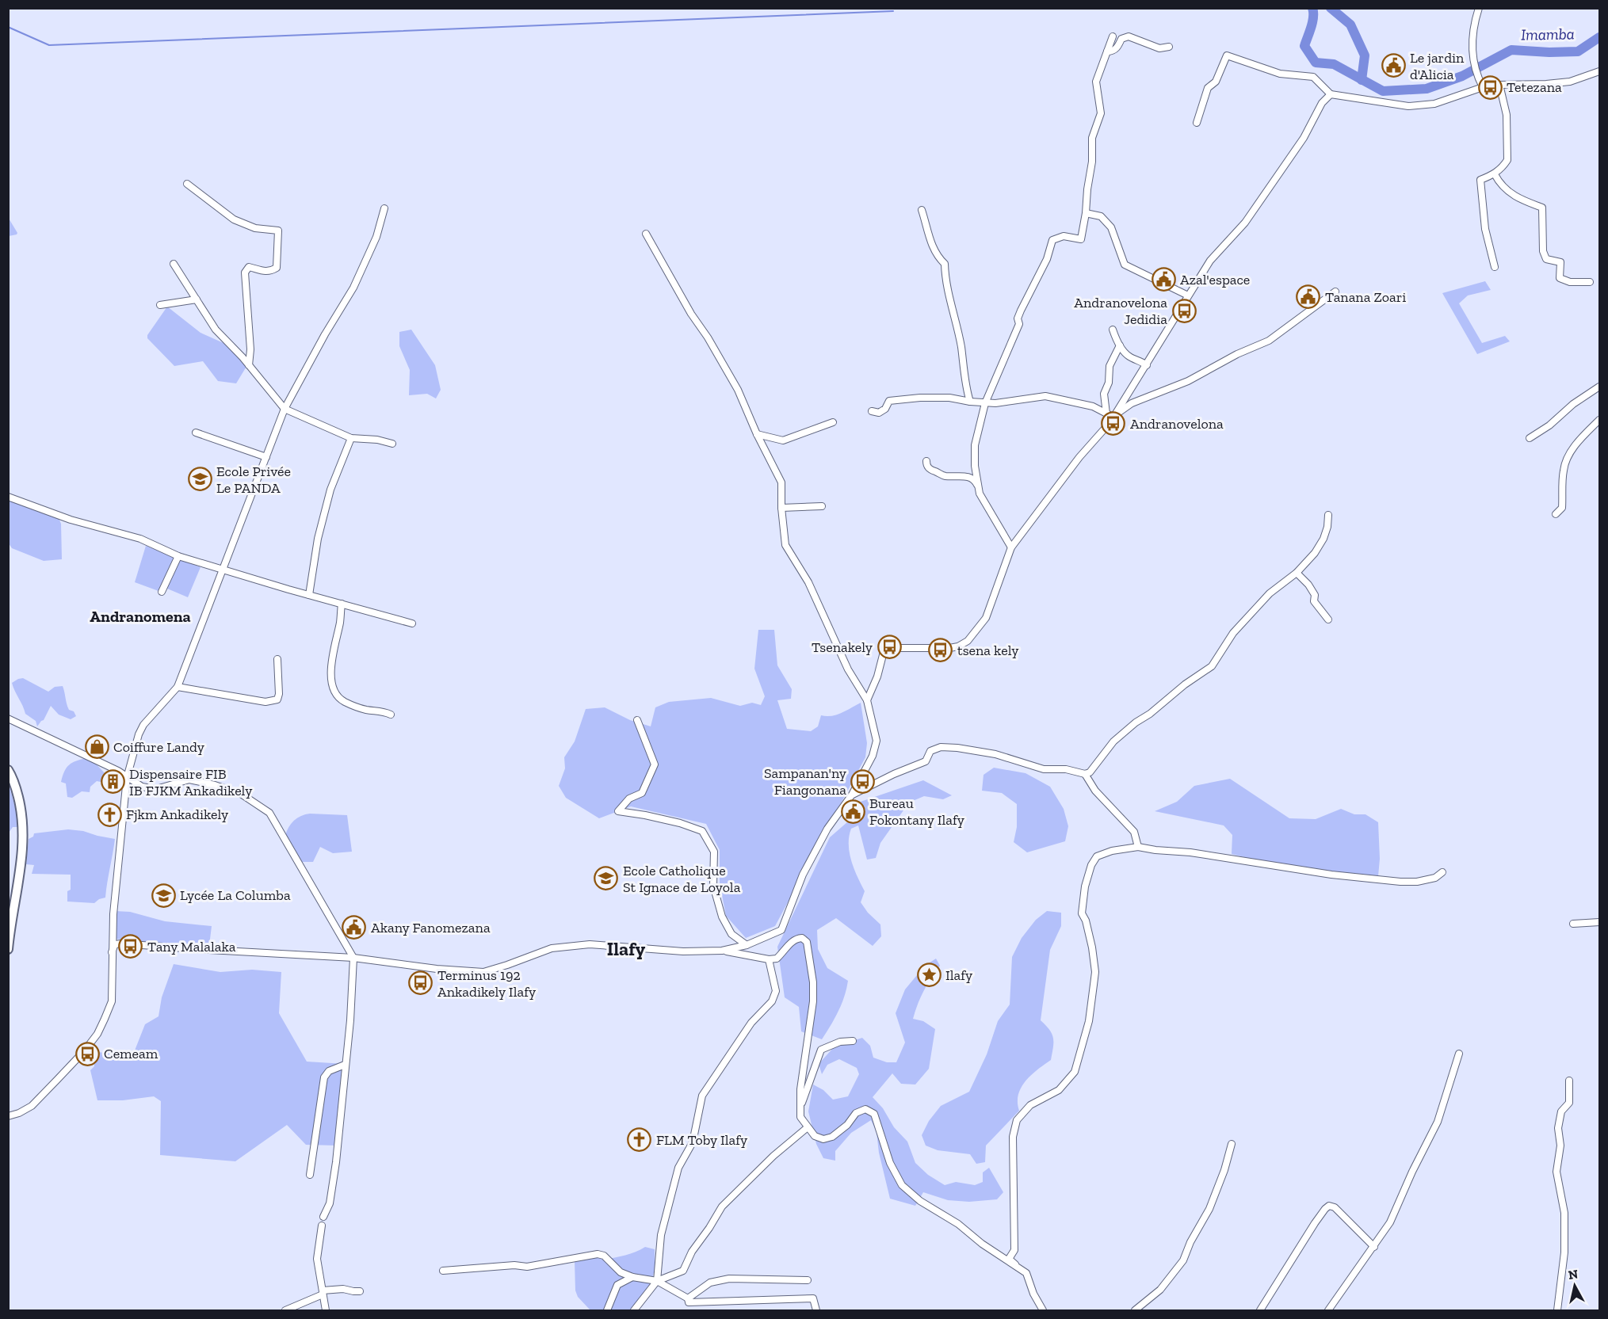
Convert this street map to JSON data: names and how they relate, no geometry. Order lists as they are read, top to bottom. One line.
{"districts":["Andranomena","Ilafy"],"water":["Imamba"],"places":{"public building":["Le jardin d'Alicia","Azal'espace","Tanana Zoari","Bureau Fokontany Ilafy","Akany Fanomezana"],"bus stop":["Tetezana","Andranovelona Jedidia","Andranovelona","Tsenakely","tsena kely","Sampanan'ny Fiangonana","Tany Malalaka","Terminus 192 Ankadikely Ilafy","Cemeam"],"school or university":["Ecole Privée Le PANDA","Ecole Catholique St Ignace de Loyola","Lycée La Columba"],"shop":["Coiffure Landy"],"building":["Dispensaire FIB IB FJKM Ankadikely"],"church":["Fjkm Ankadikely","FLM Toby Ilafy"],"place":["Ilafy"]},"north":"top"}
